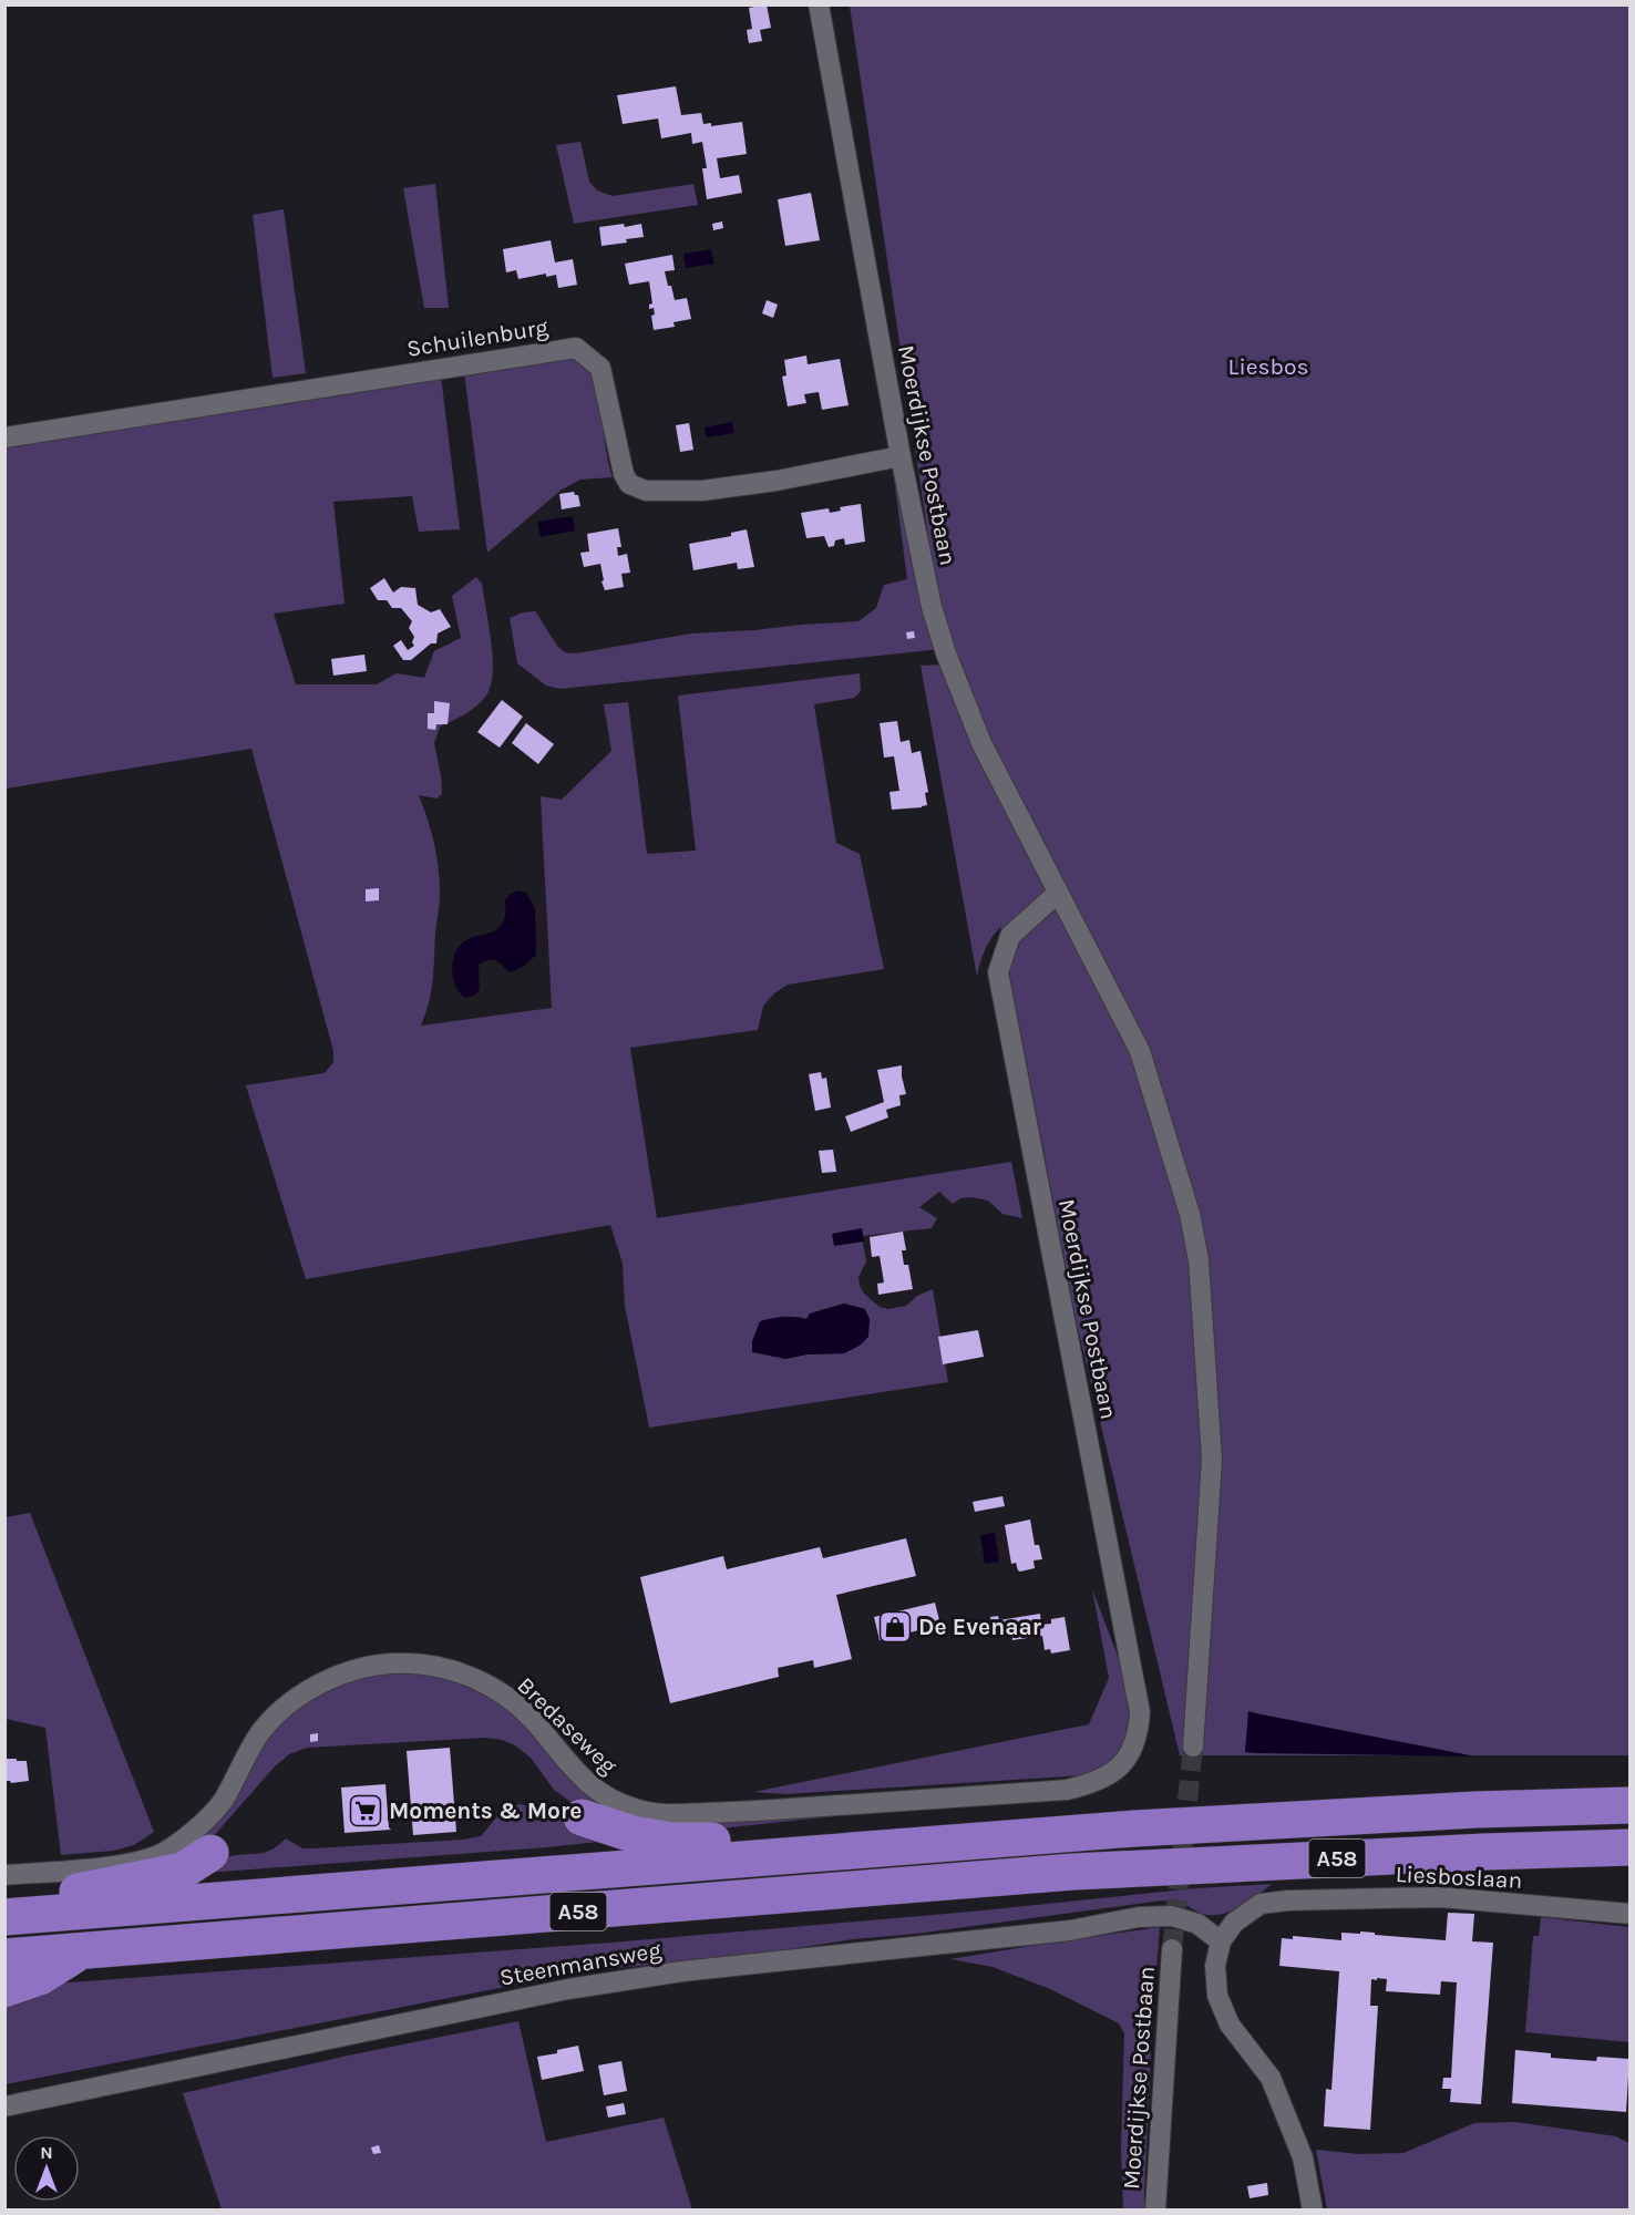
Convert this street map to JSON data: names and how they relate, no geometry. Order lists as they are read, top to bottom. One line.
{"streets":{"highway":["A58"],"street":["Schuilenburg","Moerdijkse Postbaan","Bredaseweg","Liesboslaan","Steenmansweg"]},"crossings":[["Schuilenburg","Moerdijkse Postbaan"],["Moerdijkse Postbaan","Bredaseweg"],["Liesboslaan","Steenmansweg"]],"parks":["Liesbos"],"places":{"shop":["De Evenaar"],"supermarket":["Moments & More"]},"north":"top"}
